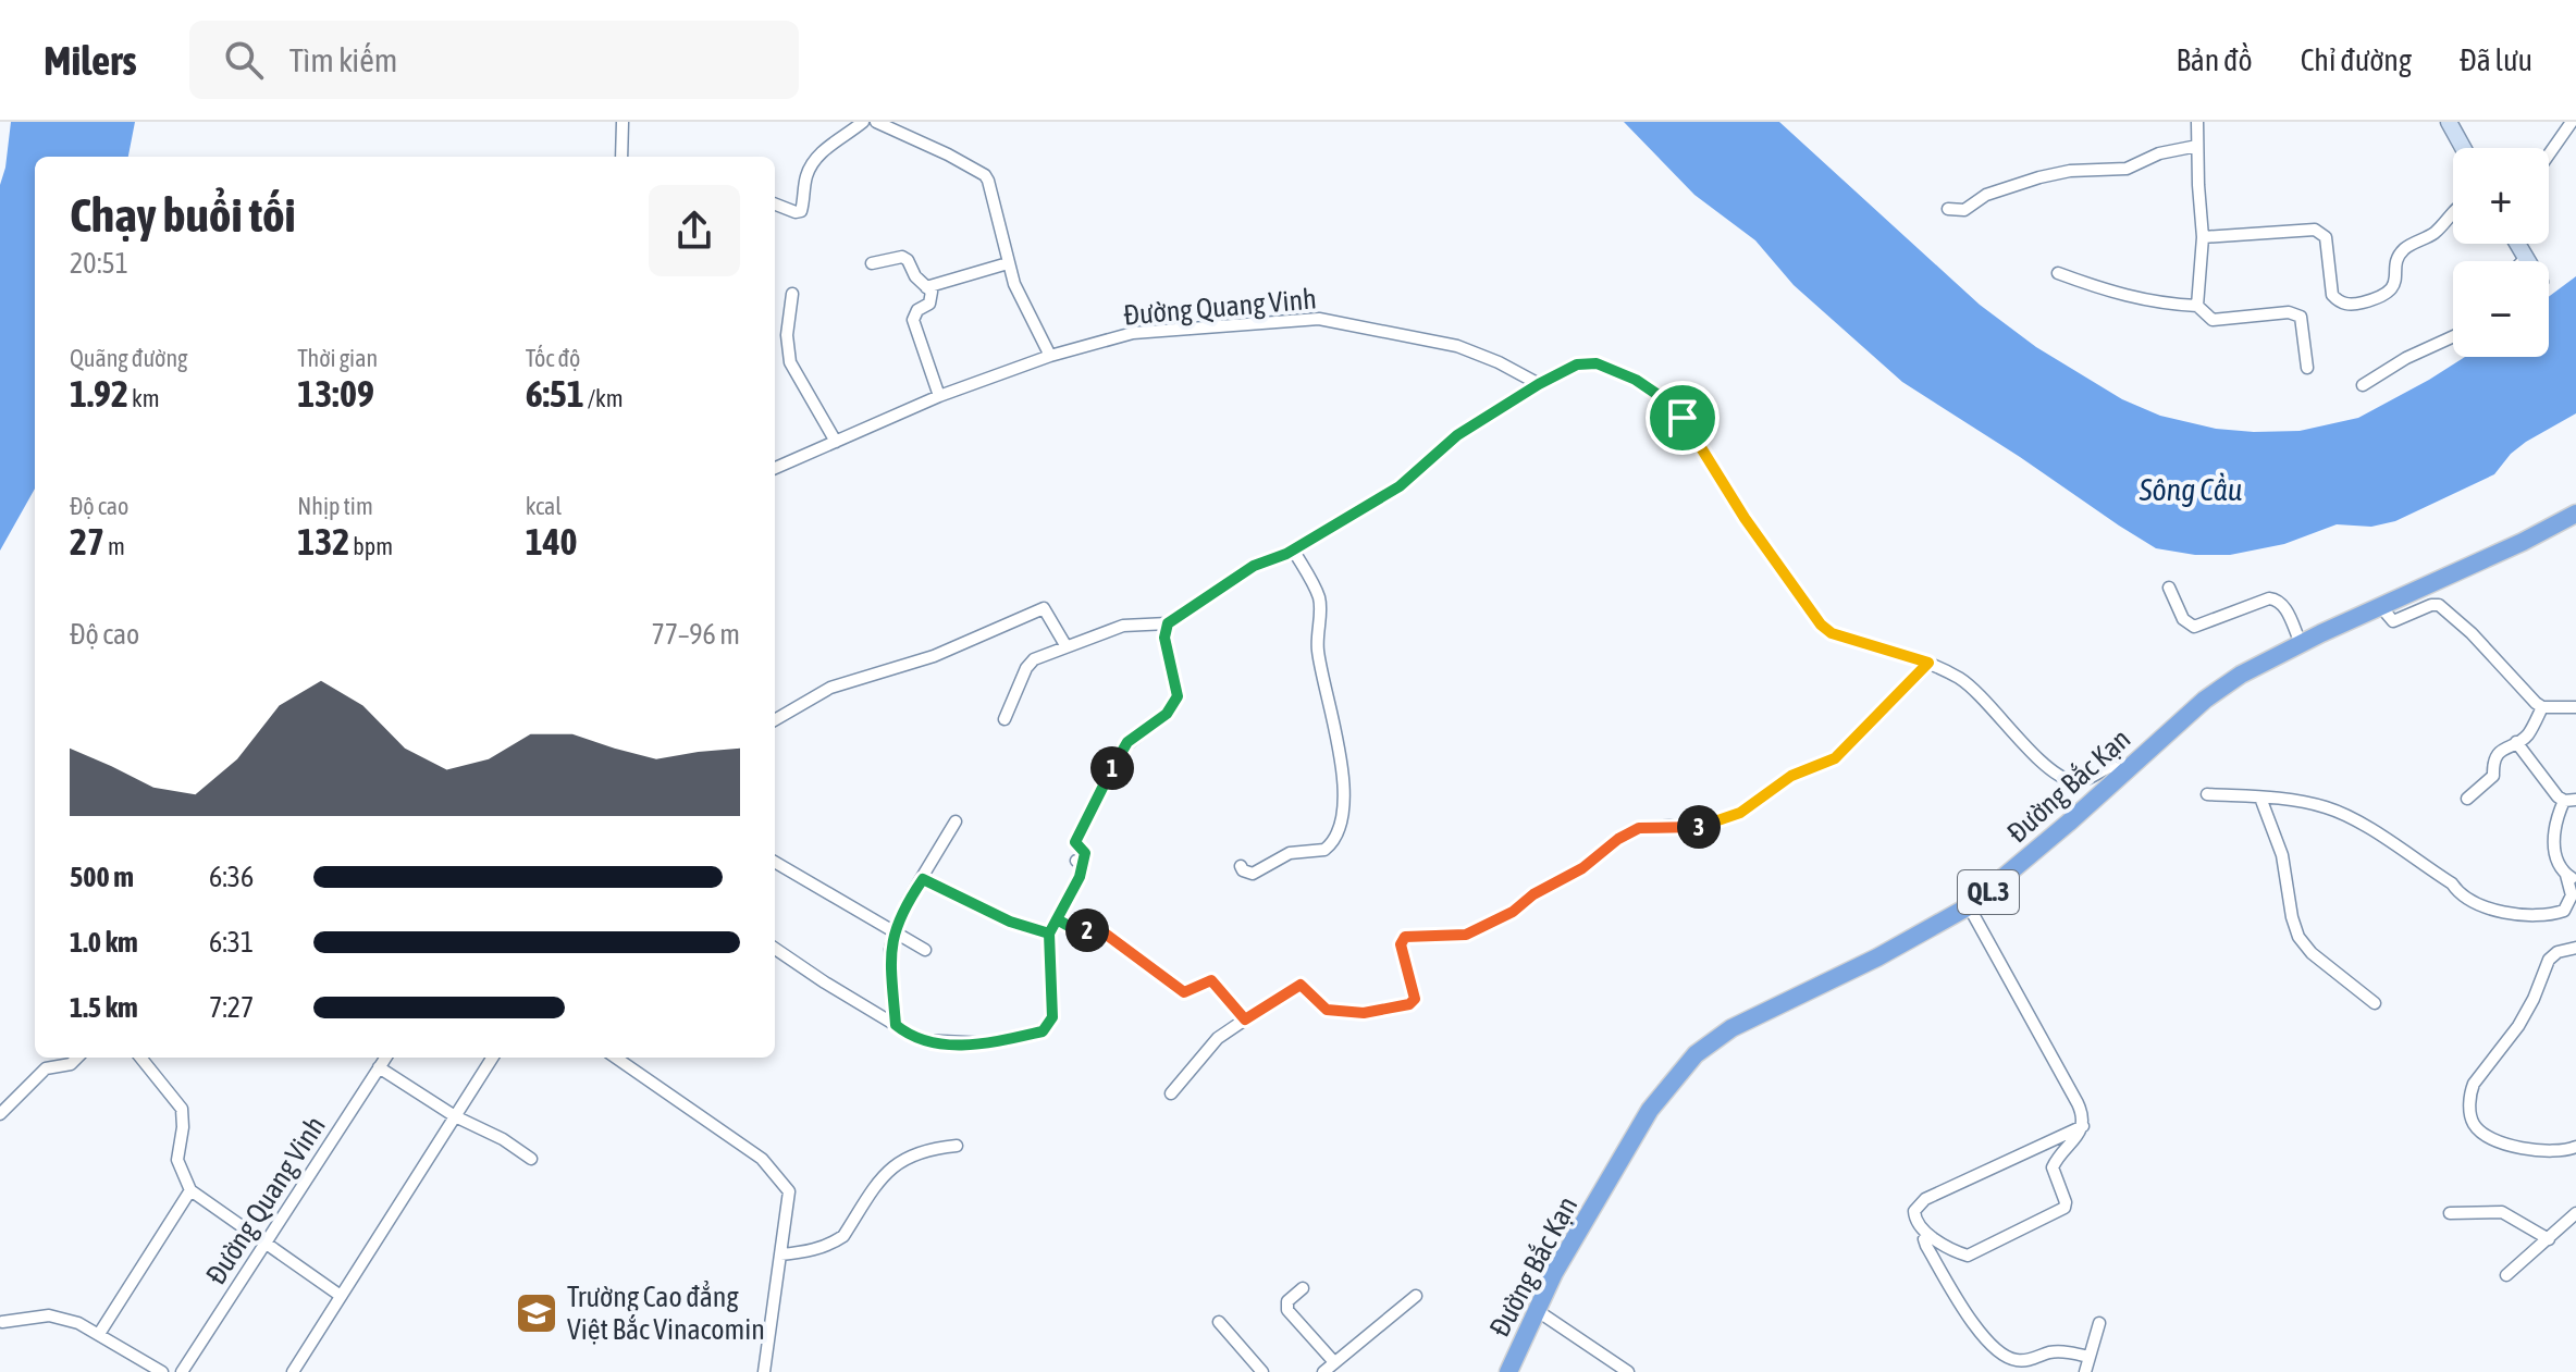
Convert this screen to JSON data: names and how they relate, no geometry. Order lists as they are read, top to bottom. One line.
{"streets":{"highway":["Đường Bắc Kạn","QL.3"],"street":["Đường Quang Vinh"]},"water":["Sông Cầu"],"places":{"school or university":["Trường Cao đẳng Việt Bắc Vinacomin"]},"page":{"header":"Milers","search":"Tìm kiếm","nav":["Bản đồ","Chỉ đường","Đã lưu"],"map_buttons":["+","−"],"heading":["Chạy buổi tối","20:51"],"stats":[["Quãng đường","1.92 km"],["Thời gian","13:09"],["Tốc độ","6:51 /km"],["Độ cao","27 m"],["Nhịp tim","132 bpm"],["kcal","140"]],"chart":["Độ cao","77–96 m"],"pins":["1","3","2"],"list":[{"name":"500 m","note":"6:36"},{"name":"1.0 km","note":"6:31"},{"name":"1.5 km","note":"7:27"}]}}
